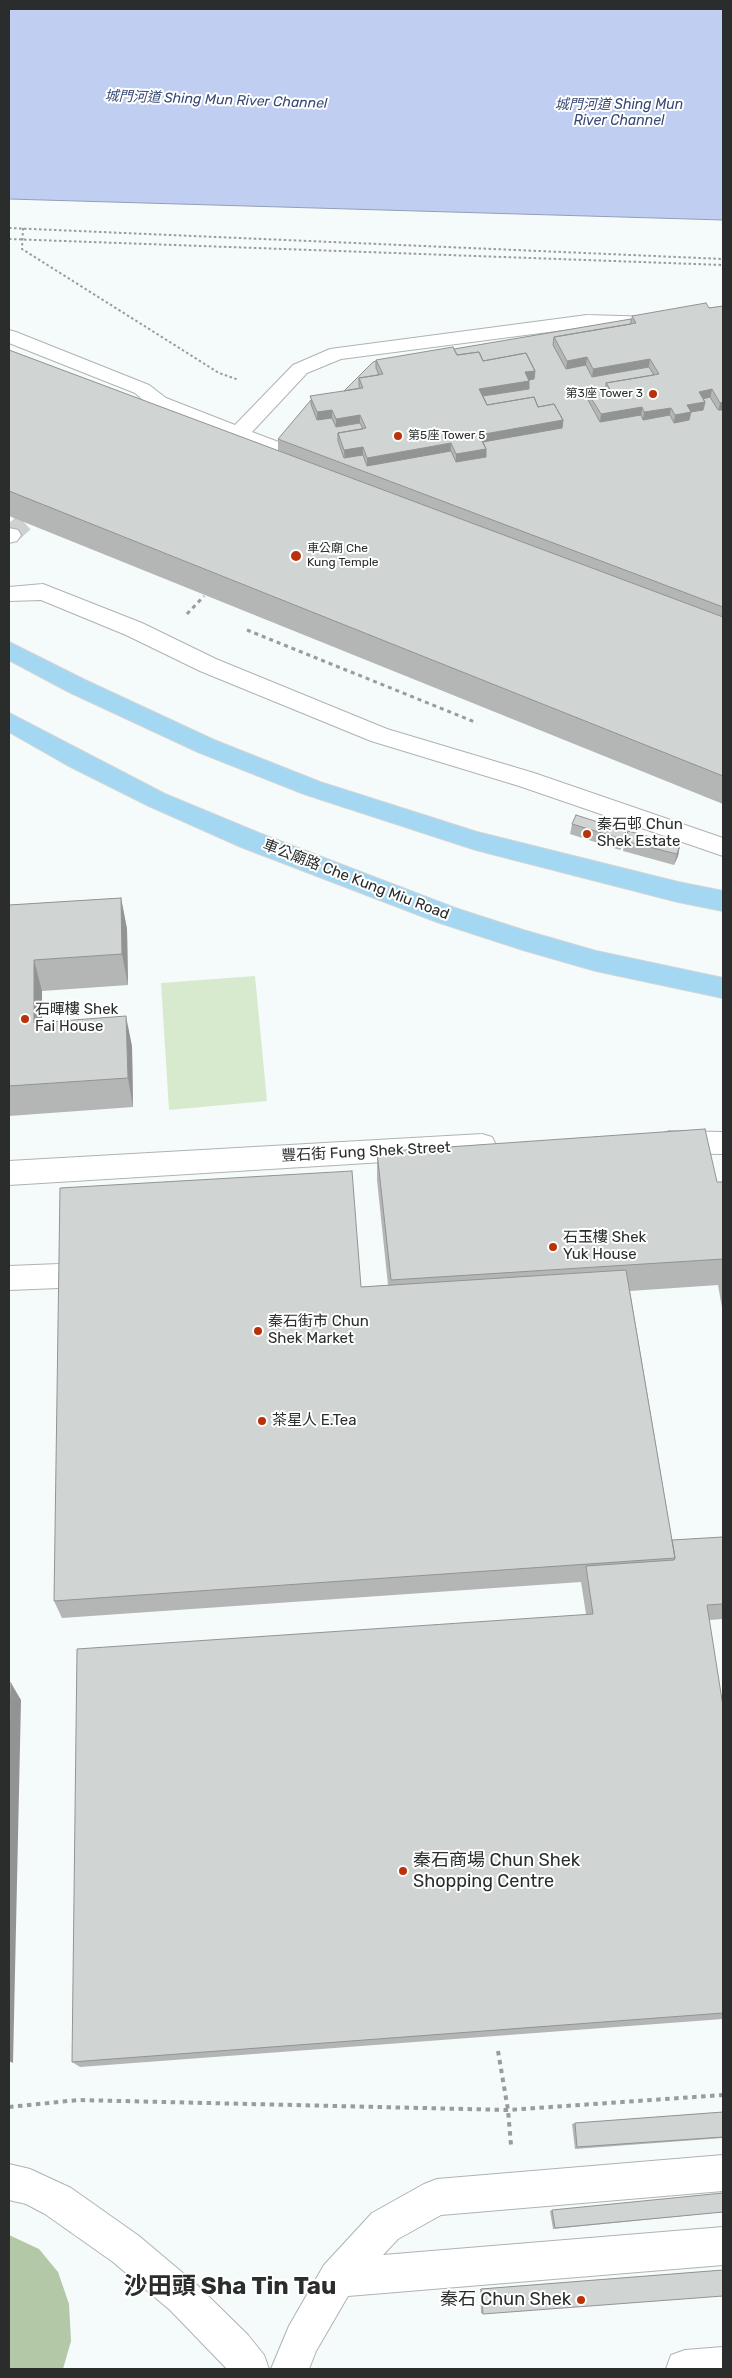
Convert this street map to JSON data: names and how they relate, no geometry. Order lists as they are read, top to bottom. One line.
{"streets":{"main road":["車公廟路 Che Kung Miu Road"],"street":["豐石街 Fung Shek Street"]},"districts":["沙田頭 Sha Tin Tau"],"water":["城門河道 Shing Mun River Channel"],"places":["第3座 Tower 3","第5座 Tower 5","車公廟 Che Kung Temple","秦石邨 Chun Shek Estate","石暉樓 Shek Fai House","石玉樓 Shek Yuk House","秦石街市 Chun Shek Market","茶星人 E.Tea","秦石商場 Chun Shek Shopping Centre","秦石 Chun Shek"]}
